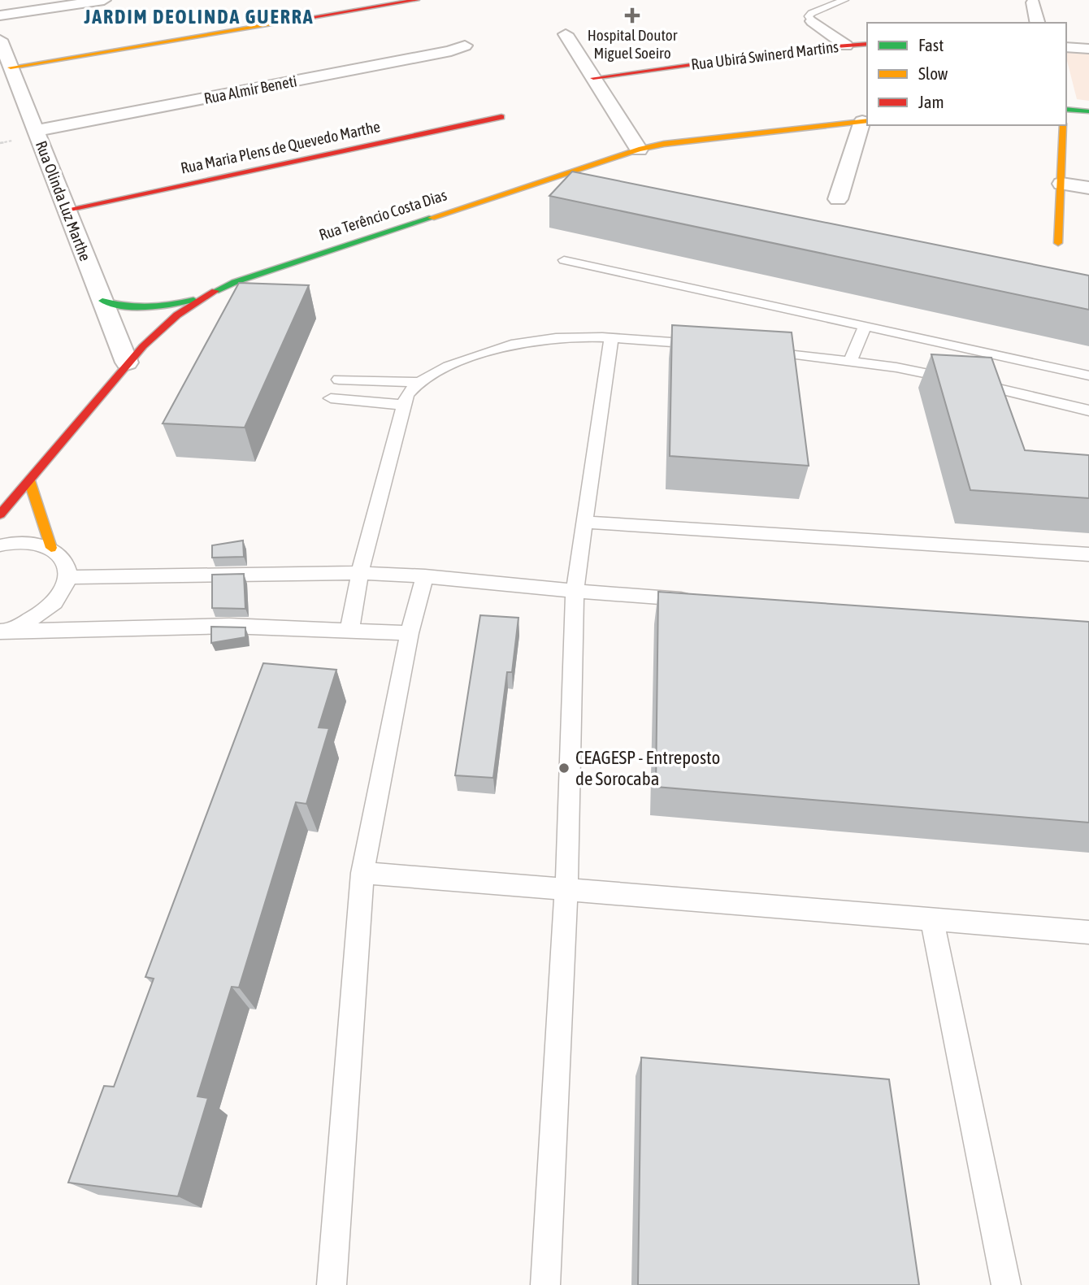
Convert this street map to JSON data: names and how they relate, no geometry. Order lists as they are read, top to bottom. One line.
{"streets":{"street":["Rua Ubirá Swinerd Martins","Rua Almir Beneti","Rua Maria Plens de Quevedo Marthe","Rua Olinda Luz Marthe","Rua Terêncio Costa Dias"]},"crossings":[["Rua Almir Beneti","Rua Olinda Luz Marthe"],["Rua Maria Plens de Quevedo Marthe","Rua Olinda Luz Marthe"],["Rua Olinda Luz Marthe","Rua Terêncio Costa Dias"]],"districts":["JARDIM DEOLINDA GUERRA"],"places":{"health":["Hospital Doutor Miguel Soeiro"],"other":["CEAGESP - Entreposto de Sorocaba"]},"legend":["Fast","Slow","Jam"]}
